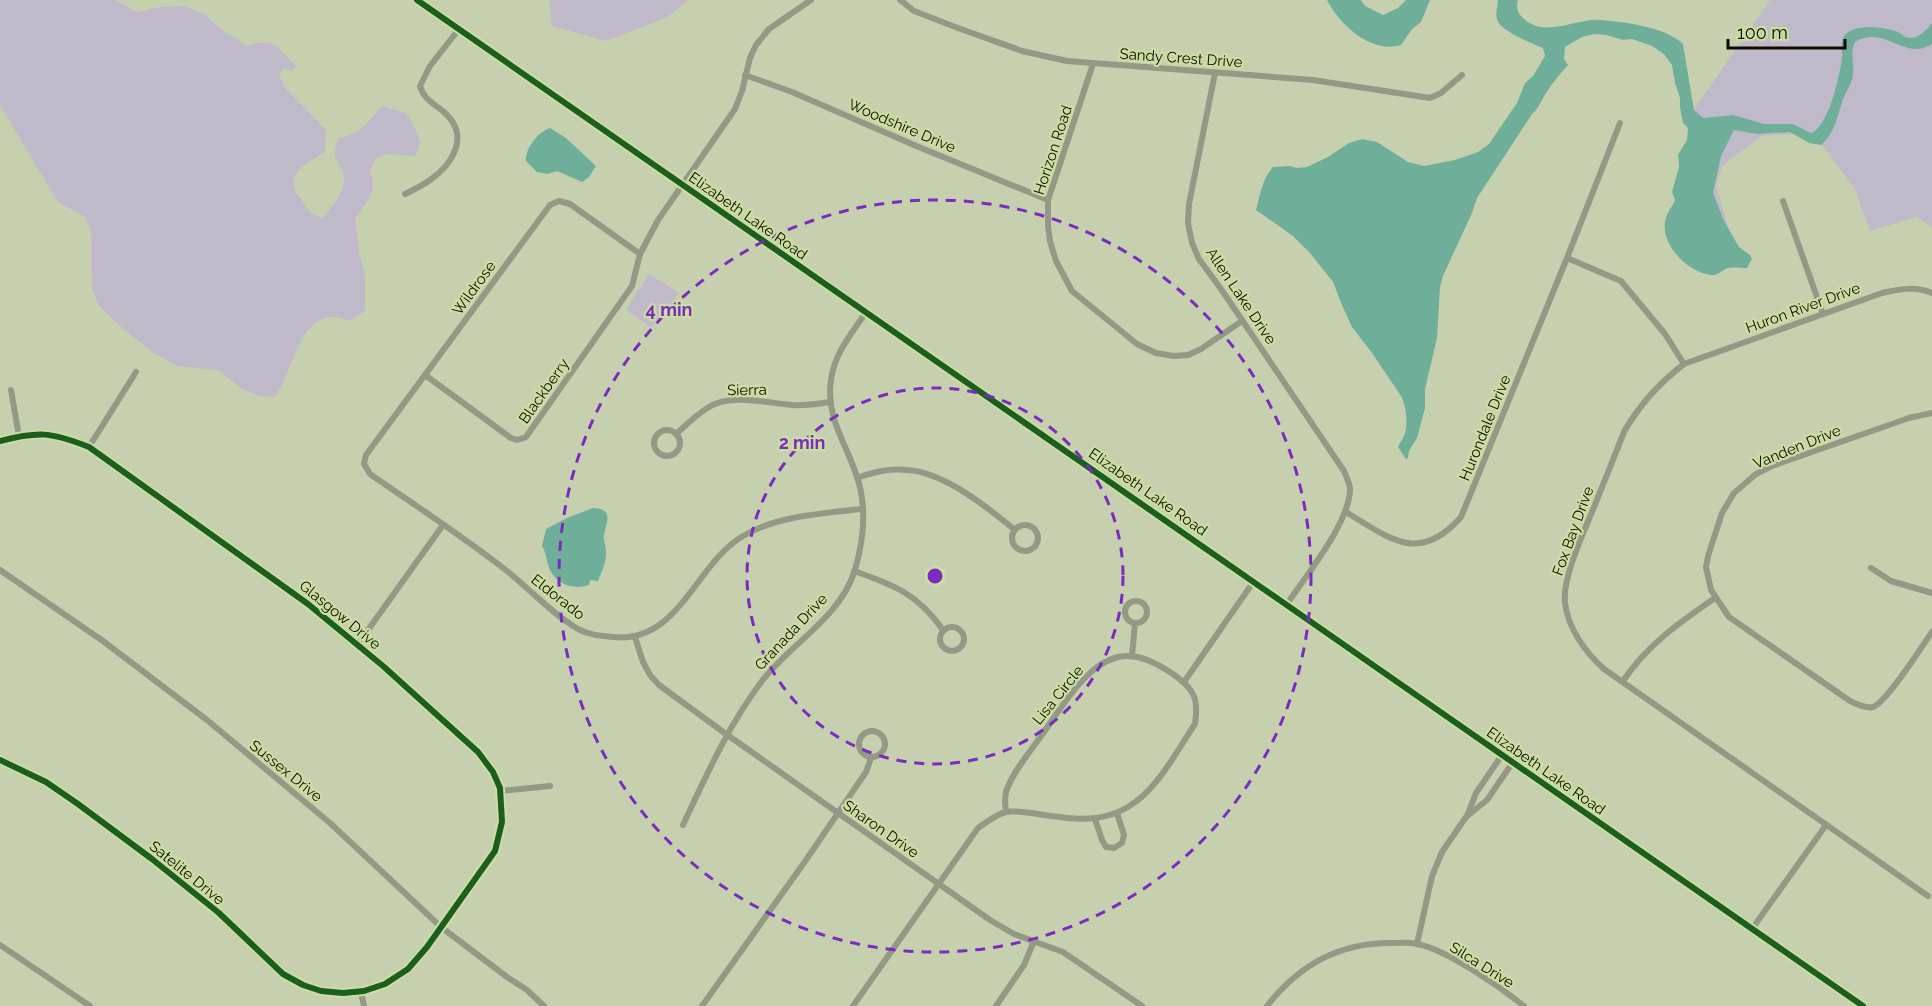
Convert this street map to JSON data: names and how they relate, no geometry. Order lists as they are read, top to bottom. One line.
{"streets":{"street":["Sandy Crest Drive","Woodshire Drive","Horizon Road","Elizabeth Lake Road","Wildrose","Allen Lake Drive","Huron River Drive","Sierra","Blackberry","Hurondale Drive","Vanden Drive","Fox Bay Drive","Eldorado","Glasgow Drive","Granada Drive","Lisa Circle","Sussex Drive","Sharon Drive","Satelite Drive","Silca Drive"]},"crossings":[["Sandy Crest Drive","Horizon Road"],["Sandy Crest Drive","Allen Lake Drive"],["Woodshire Drive","Horizon Road"],["Horizon Road","Allen Lake Drive"],["Elizabeth Lake Road","Granada Drive"],["Wildrose","Blackberry"],["Wildrose","Eldorado"],["Allen Lake Drive","Hurondale Drive"],["Huron River Drive","Fox Bay Drive"],["Sierra","Granada Drive"],["Eldorado","Granada Drive"],["Eldorado","Sharon Drive"],["Glasgow Drive","Sussex Drive"],["Glasgow Drive","Satelite Drive"],["Granada Drive","Sharon Drive"],["Sussex Drive","Satelite Drive"]],"scale_bar":"100 m","rings":["4 min","2 min"]}
